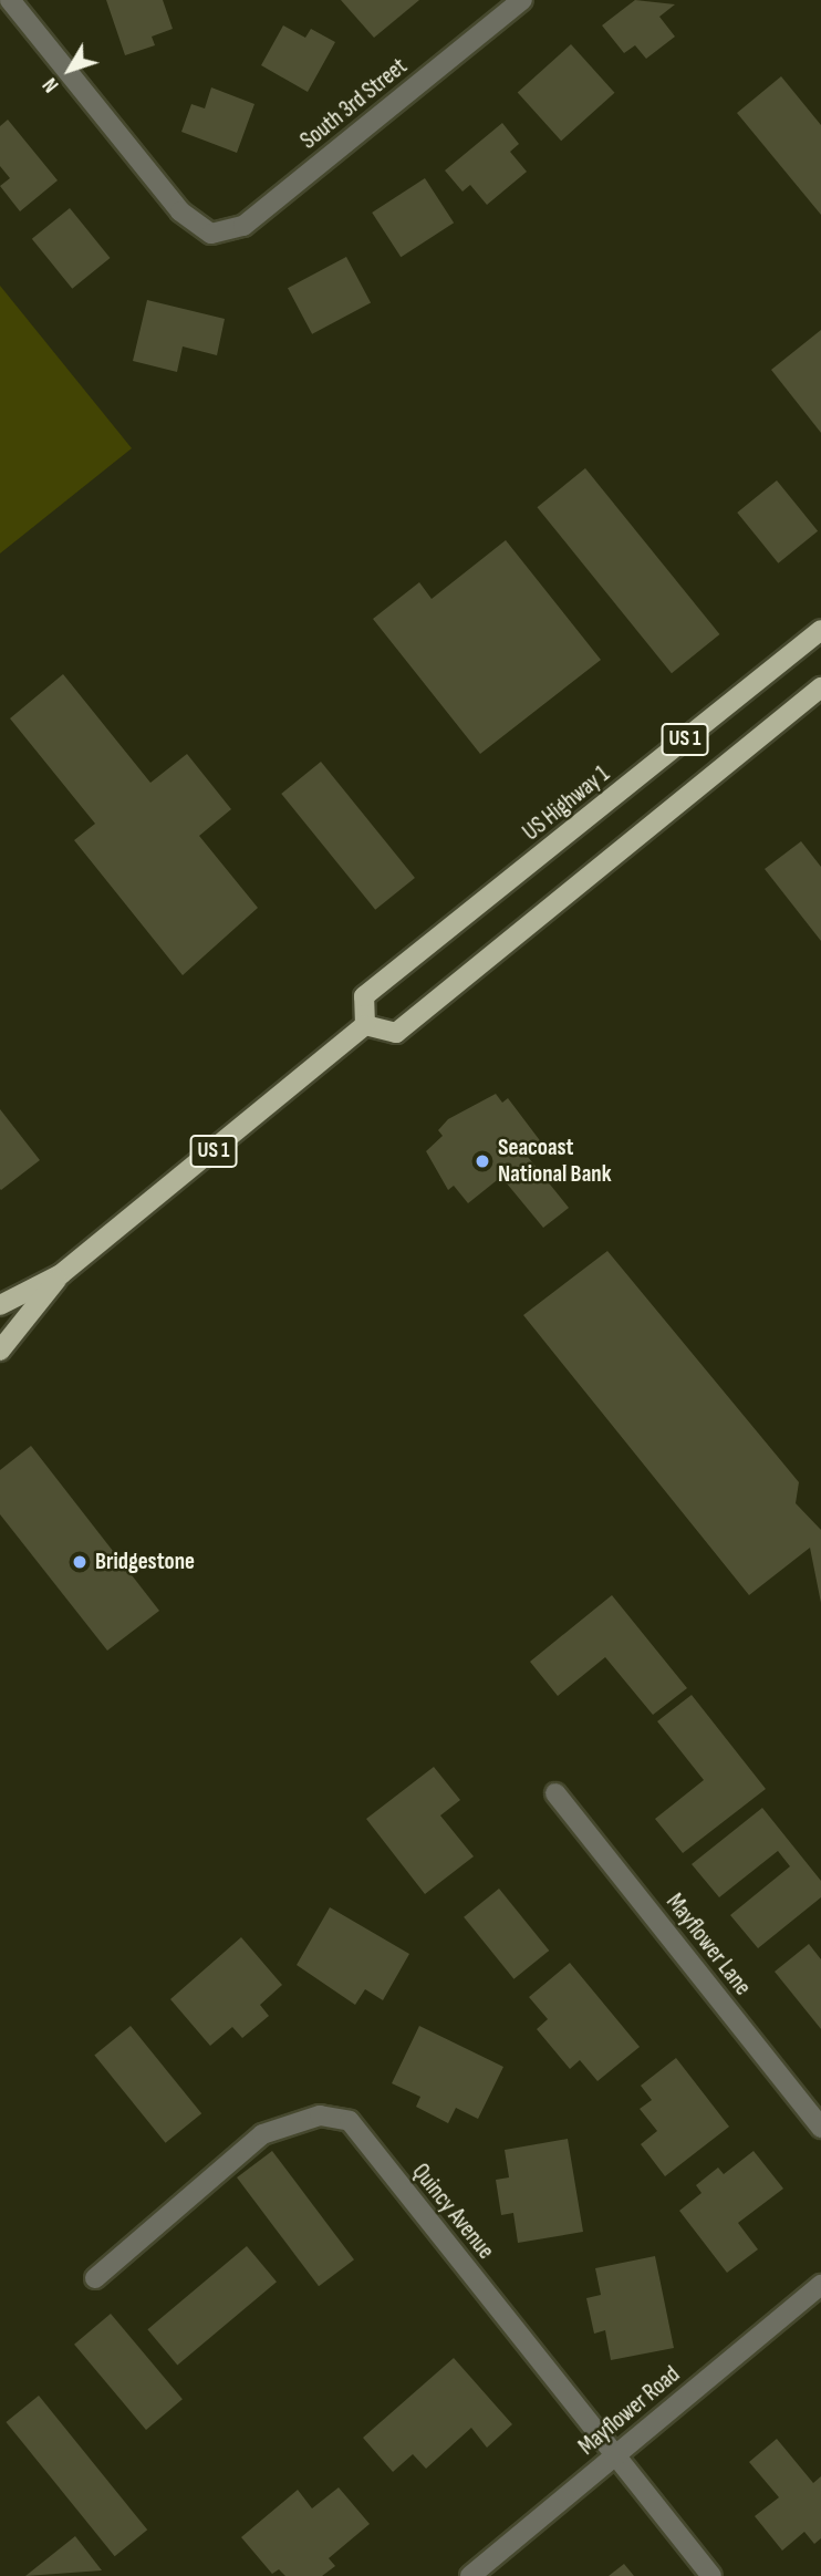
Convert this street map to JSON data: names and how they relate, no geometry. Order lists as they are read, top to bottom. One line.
{"streets":{"main road":["US 1","US Highway 1"],"street":["South 3rd Street","Mayflower Lane","Quincy Avenue","Mayflower Road"]},"crossings":[["US 1","US Highway 1"],["Quincy Avenue","Mayflower Road"]],"places":["Seacoast National Bank","Bridgestone"],"north":"bottom left"}
